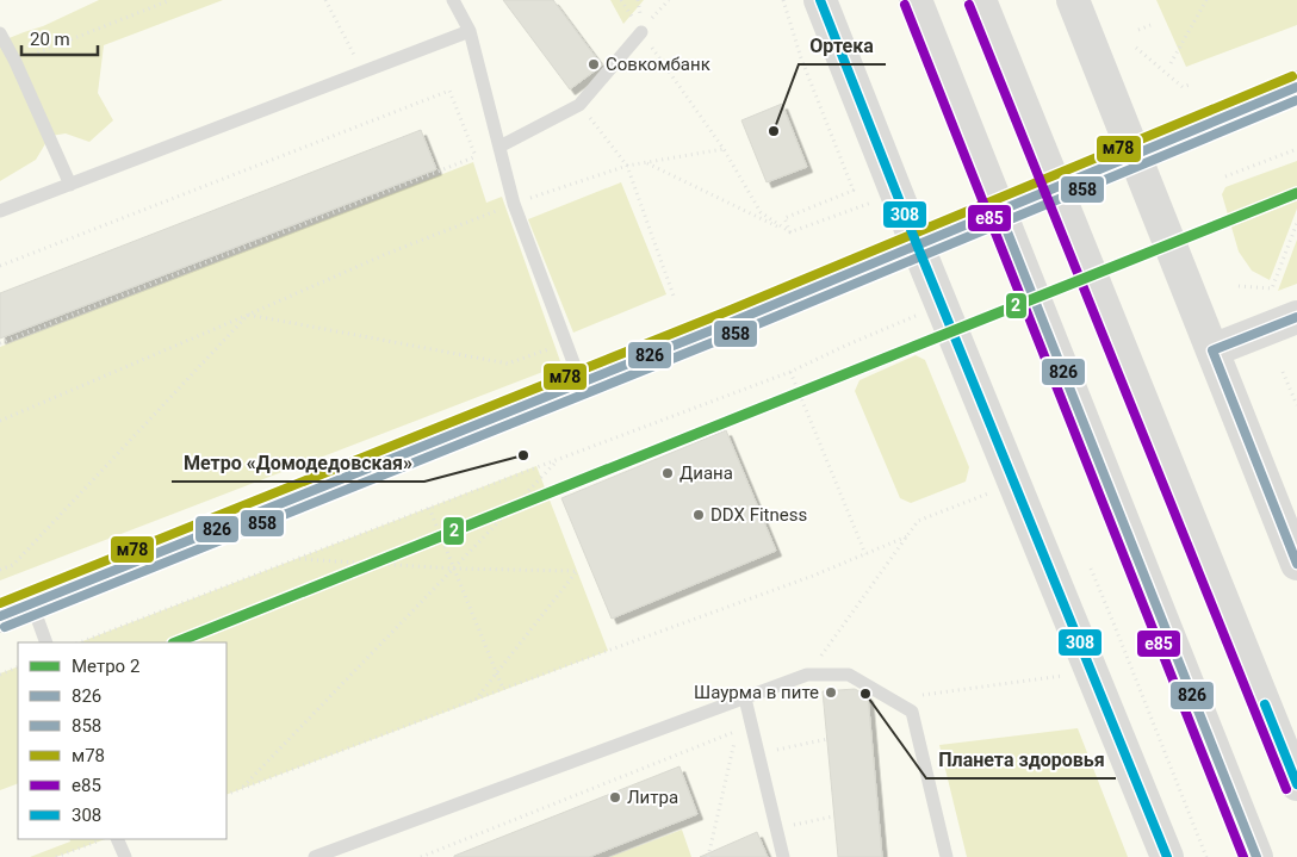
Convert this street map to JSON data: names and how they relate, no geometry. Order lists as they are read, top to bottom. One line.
{"places":["Совкомбанк","Ортека","Метро «Домодедовская»","Диана","DDX Fitness","Шаурма в пите","Планета здоровья","Литра"],"lines":["transit line 308","transit line е85","transit line м78","transit line 826","transit line 858","metro line 2"],"legend":["Метро 2","826","858","м78","е85","308"],"scale_bar":"20 m"}
